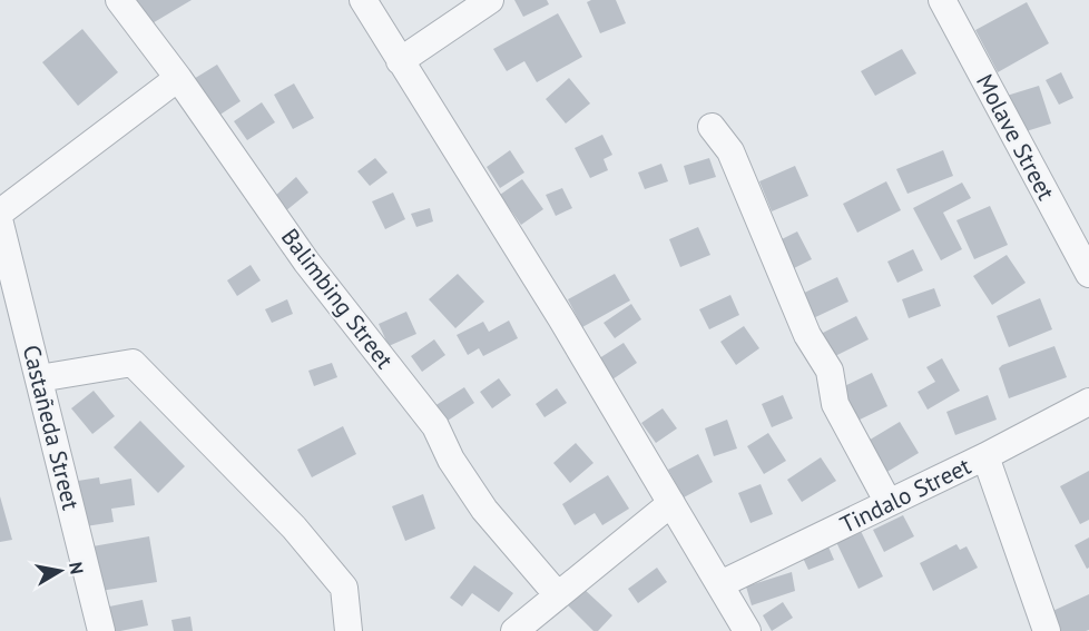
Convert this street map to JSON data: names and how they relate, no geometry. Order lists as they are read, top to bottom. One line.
{"streets":{"street":["Molave Street","Balimbing Street","Castañeda Street","Tindalo Street"]},"north":"right"}
